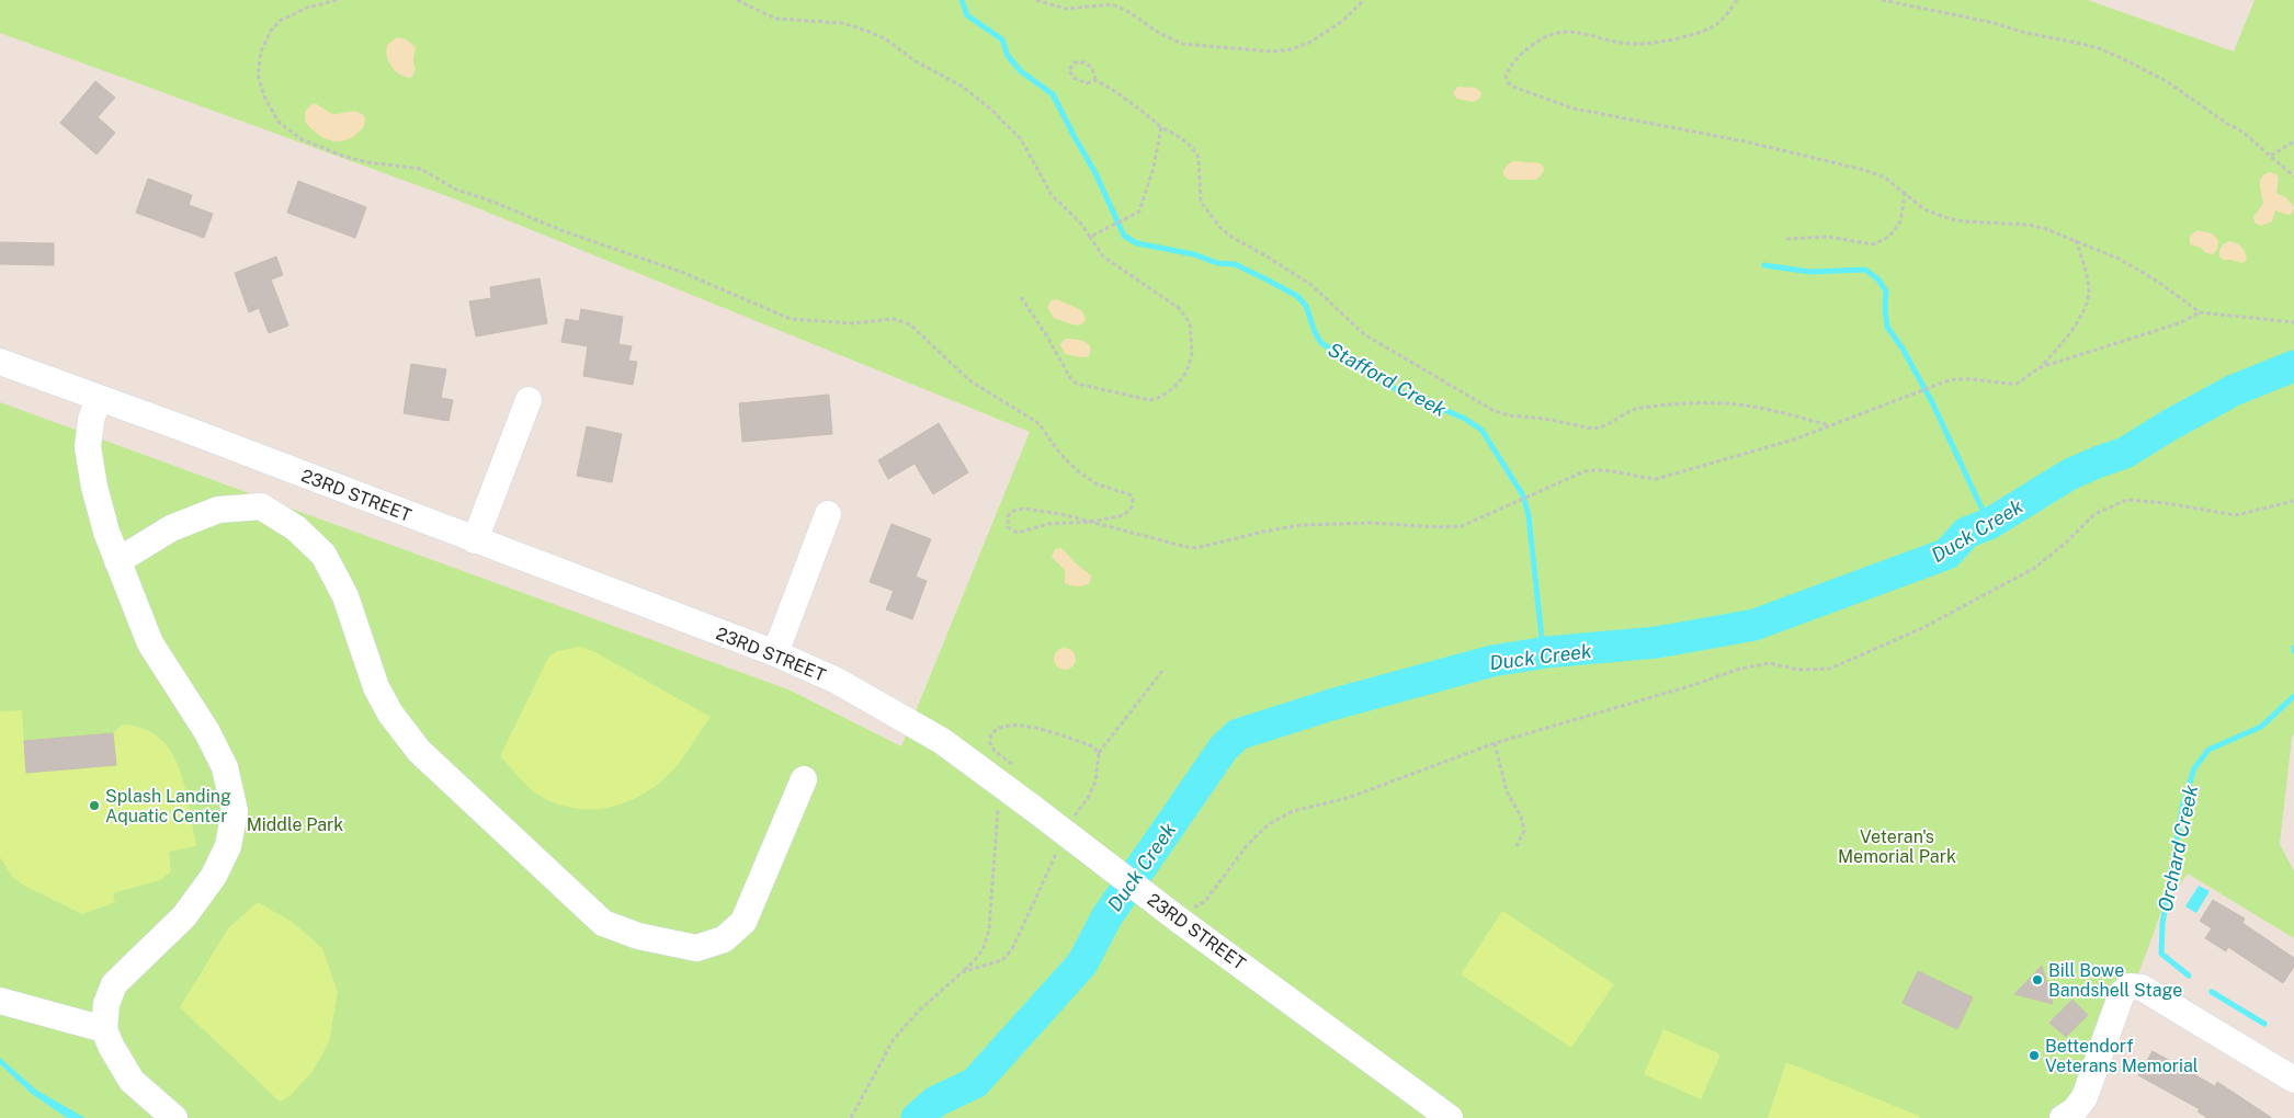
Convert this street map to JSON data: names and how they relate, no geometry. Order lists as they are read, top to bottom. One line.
{"streets":{"street":["23RD STREET"]},"water":["Stafford Creek","Duck Creek","Orchard Creek"],"parks":["Middle Park","Veteran's Memorial Park"],"places":["Splash Landing Aquatic Center","Bill Bowe Bandshell Stage","Bettendorf Veterans Memorial"]}
